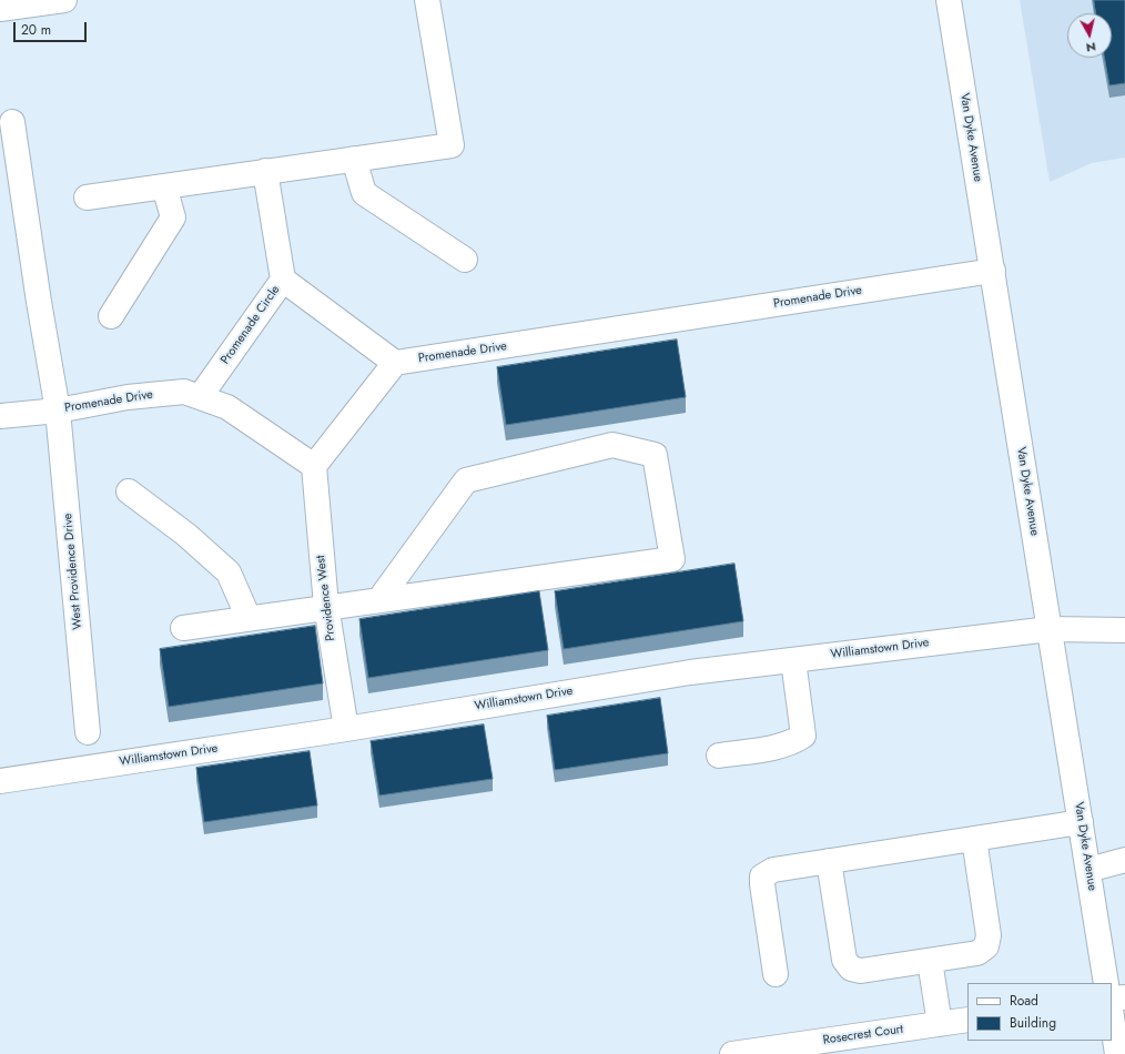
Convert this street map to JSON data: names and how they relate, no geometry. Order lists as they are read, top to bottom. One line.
{"streets":{"street":["Van Dyke Avenue","Promenade Drive","Promenade Circle","West Providence Drive","Providence West","Williamstown Drive","Rosecrest Court"]},"crossings":[["Van Dyke Avenue","Promenade Drive"],["Van Dyke Avenue","Williamstown Drive"],["Promenade Drive","Promenade Circle"],["Promenade Drive","West Providence Drive"],["Promenade Drive","Providence West"],["Providence West","Williamstown Drive"]],"legend":["Road","Building"],"scale_bar":"20 m","north":"bottom"}
